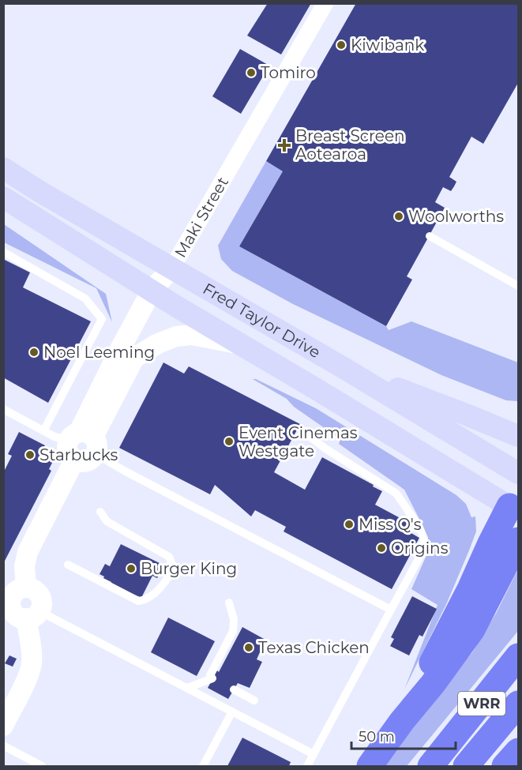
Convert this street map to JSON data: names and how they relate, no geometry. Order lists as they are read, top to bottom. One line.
{"streets":{"highway":["WRR"],"main road":["Fred Taylor Drive"],"street":["Maki Street"]},"crossings":[["Maki Street","Fred Taylor Drive"]],"places":{"other":["Kiwibank","Tomiro","Woolworths","Noel Leeming","Event Cinemas Westgate","Starbucks","Miss Q's","Origins","Burger King","Texas Chicken"],"health":["Breast Screen Aotearoa"]},"scale_bar":"50 m"}
